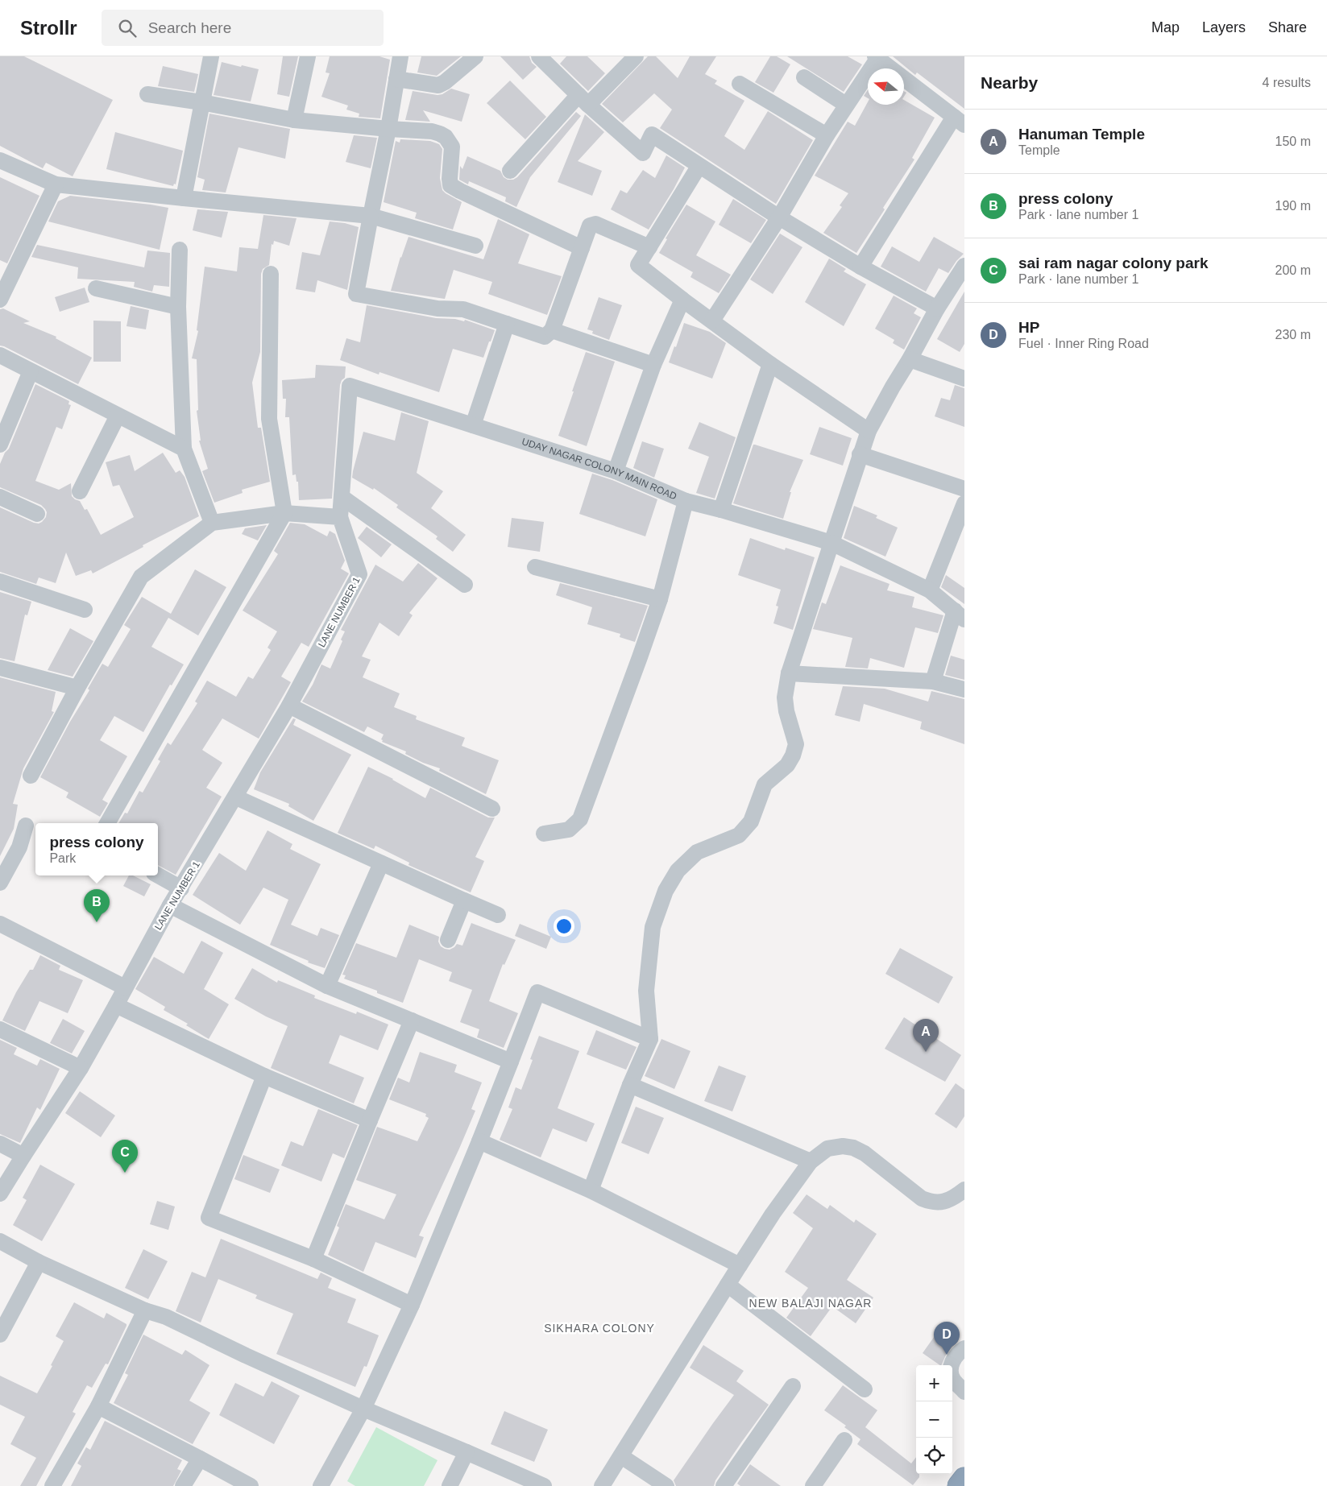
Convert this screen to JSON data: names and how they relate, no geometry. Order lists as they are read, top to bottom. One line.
{"streets":{"street":["UDAY NAGAR COLONY MAIN ROAD","LANE NUMBER 1"]},"crossings":[["UDAY NAGAR COLONY MAIN ROAD","LANE NUMBER 1"]],"districts":["NEW BALAJI NAGAR","SIKHARA COLONY"],"north":"left","page":{"header":"Strollr","search":"Search here","nav":["Map","Layers","Share"],"heading":["Nearby","4 results"],"list":[{"mark":"A","name":"Hanuman Temple","note":"Temple","value":"150 m"},{"mark":"B","name":"press colony","note":"Park · lane number 1","value":"190 m"},{"mark":"C","name":"sai ram nagar colony park","note":"Park · lane number 1","value":"200 m"},{"mark":"D","name":"HP","note":"Fuel · Inner Ring Road","value":"230 m"}],"popup":["press colony","Park"],"pins":["B","A","C","D"],"map_buttons":["+","−"]}}
